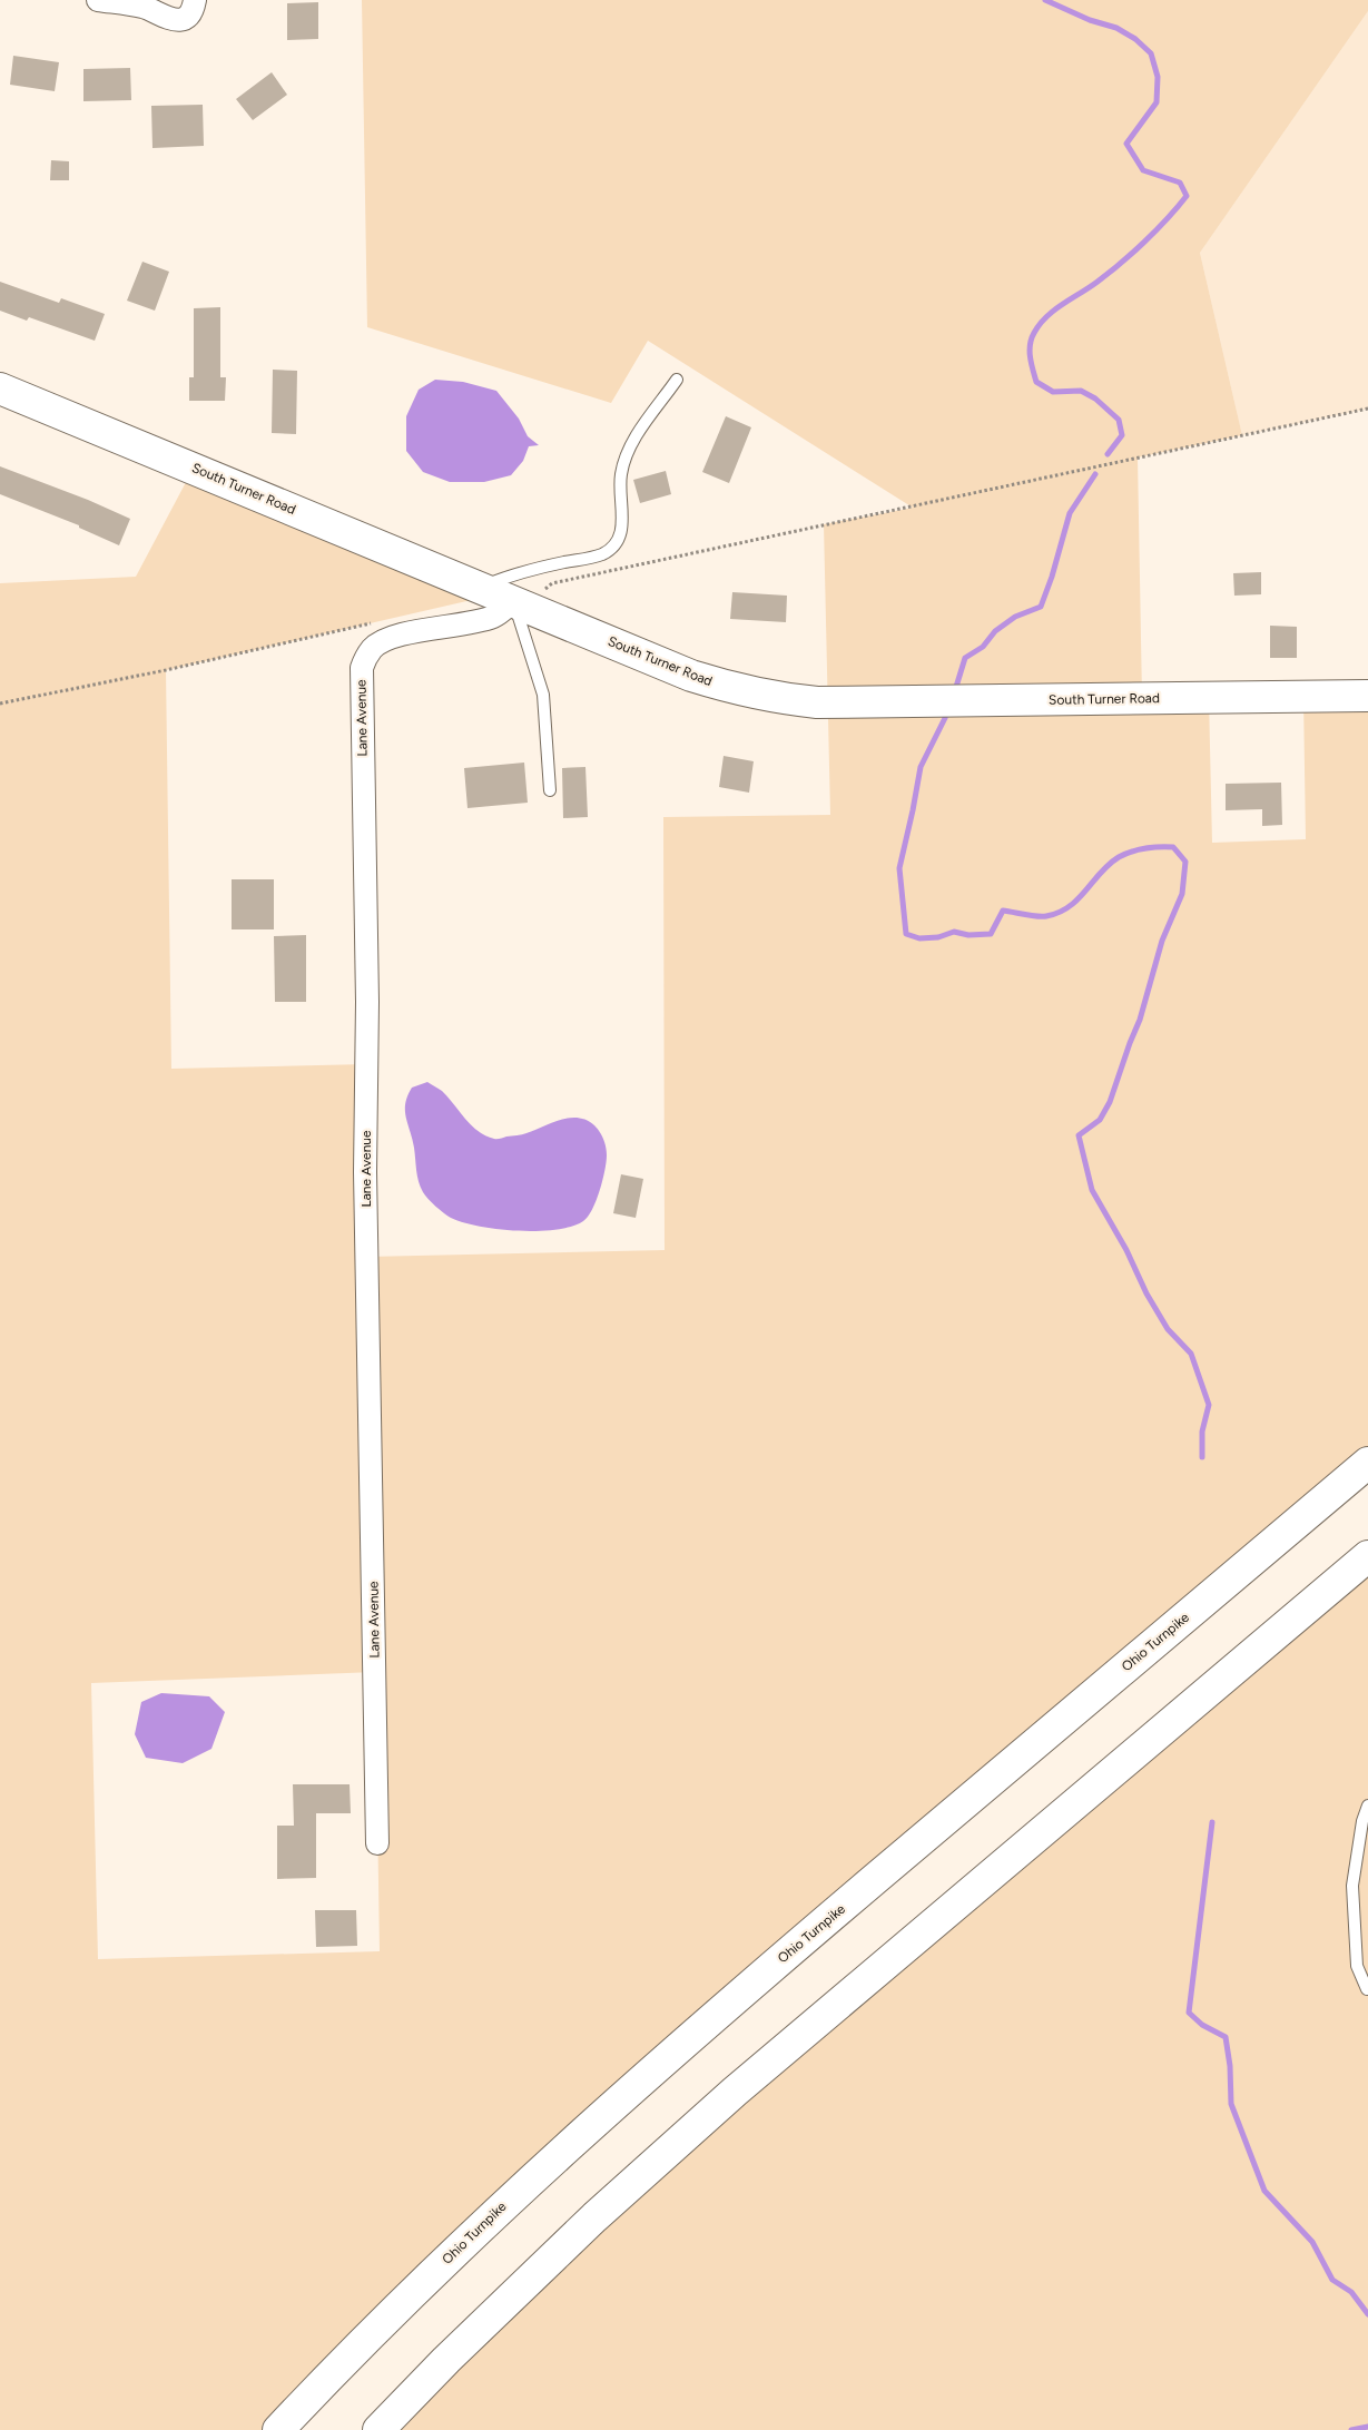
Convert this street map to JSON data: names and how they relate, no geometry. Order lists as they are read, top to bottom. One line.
{"streets":{"main road":["South Turner Road","Ohio Turnpike"],"street":["Lane Avenue"]},"crossings":[["South Turner Road","Lane Avenue"]]}
